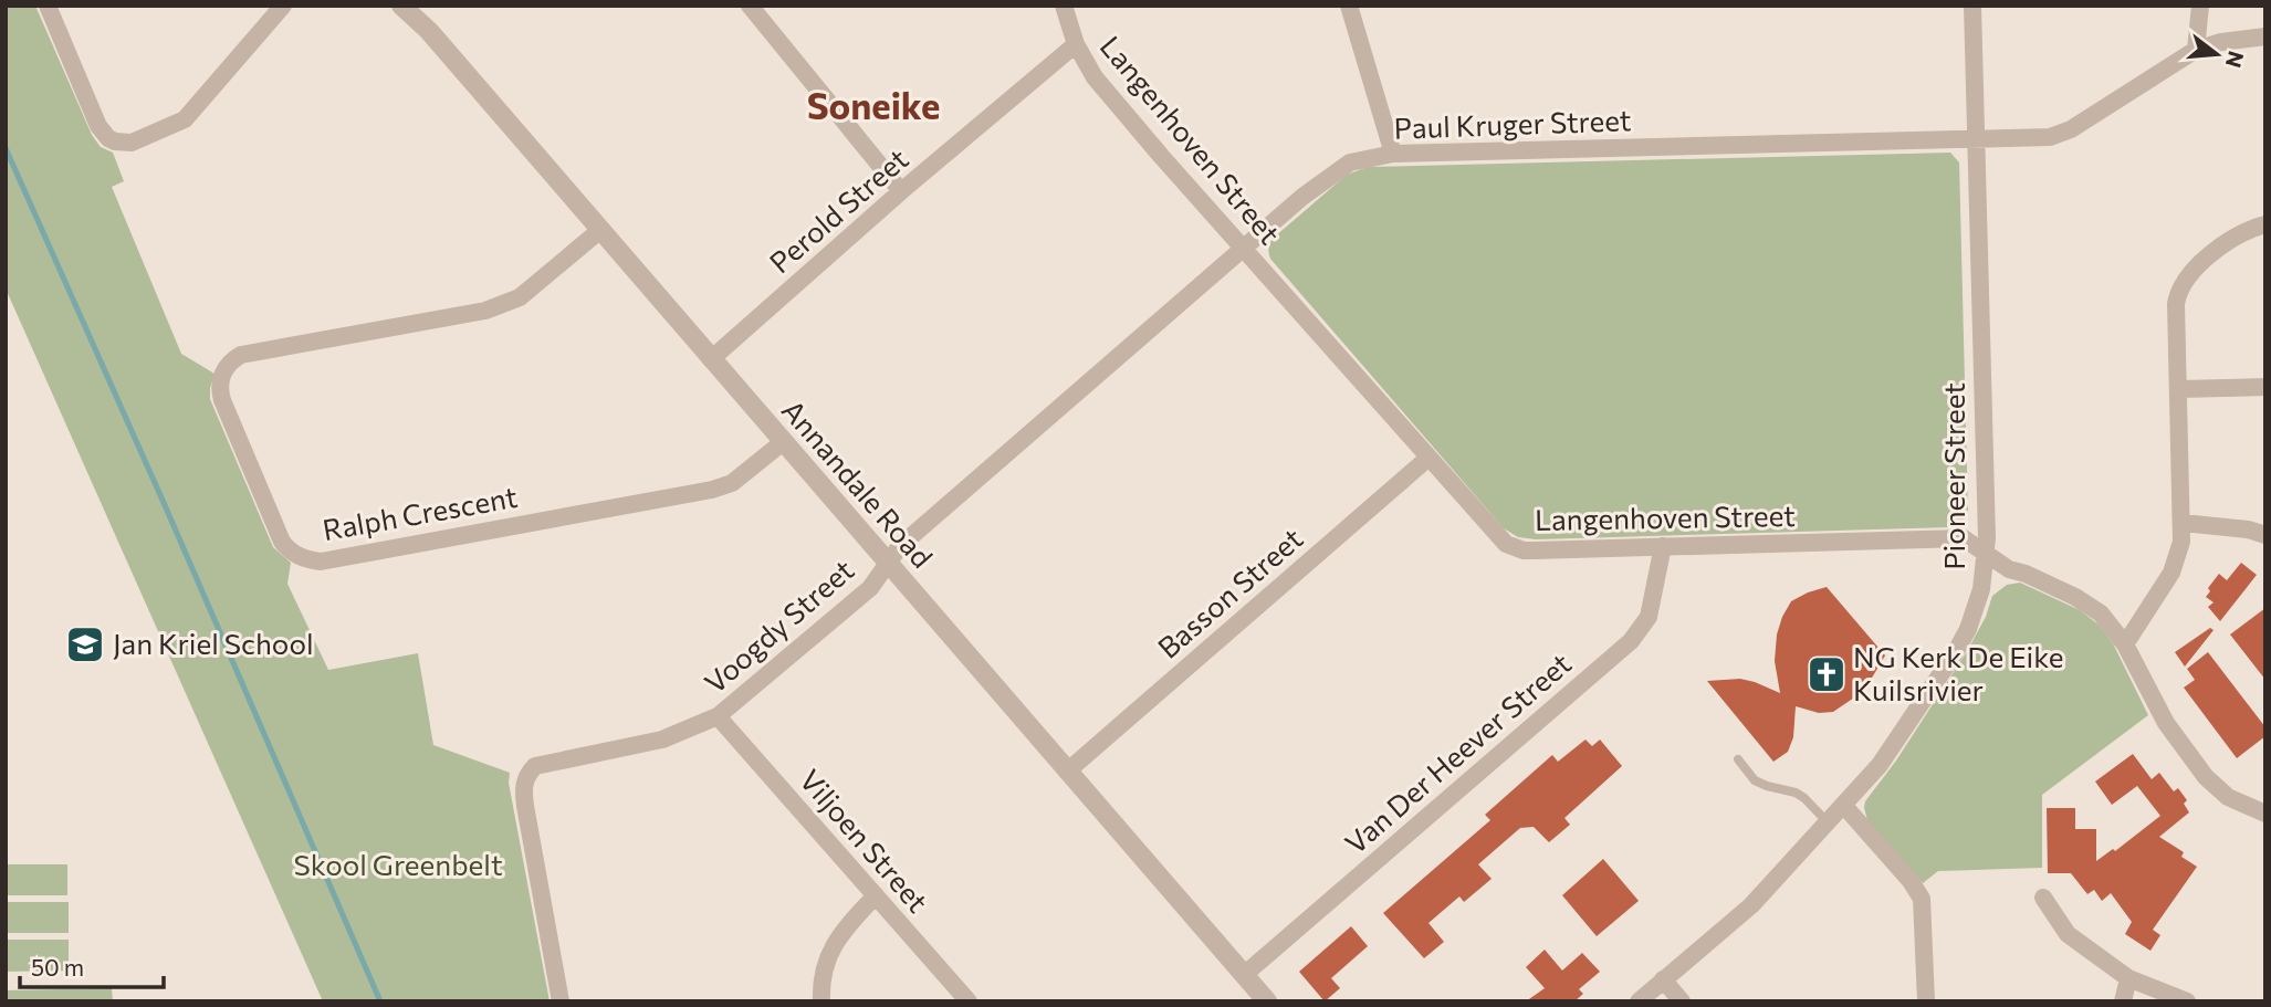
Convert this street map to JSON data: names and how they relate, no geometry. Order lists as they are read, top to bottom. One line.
{"streets":{"street":["Paul Kruger Street","Langenhoven Street","Perold Street","Pioneer Street","Annandale Road","Ralph Crescent","Basson Street","Voogdy Street","Van Der Heever Street","Viljoen Street"]},"crossings":[["Paul Kruger Street","Langenhoven Street"],["Paul Kruger Street","Pioneer Street"],["Paul Kruger Street","Annandale Road"],["Paul Kruger Street","Voogdy Street"],["Langenhoven Street","Perold Street"],["Langenhoven Street","Pioneer Street"],["Langenhoven Street","Basson Street"],["Langenhoven Street","Van Der Heever Street"],["Perold Street","Annandale Road"],["Annandale Road","Ralph Crescent"],["Annandale Road","Basson Street"],["Annandale Road","Voogdy Street"],["Annandale Road","Van Der Heever Street"],["Voogdy Street","Viljoen Street"]],"districts":["Soneike"],"parks":["Skool Greenbelt"],"places":{"school or university":["Jan Kriel School"],"church":["NG Kerk De Eike Kuilsrivier"]},"scale_bar":"50 m","north":"right"}
